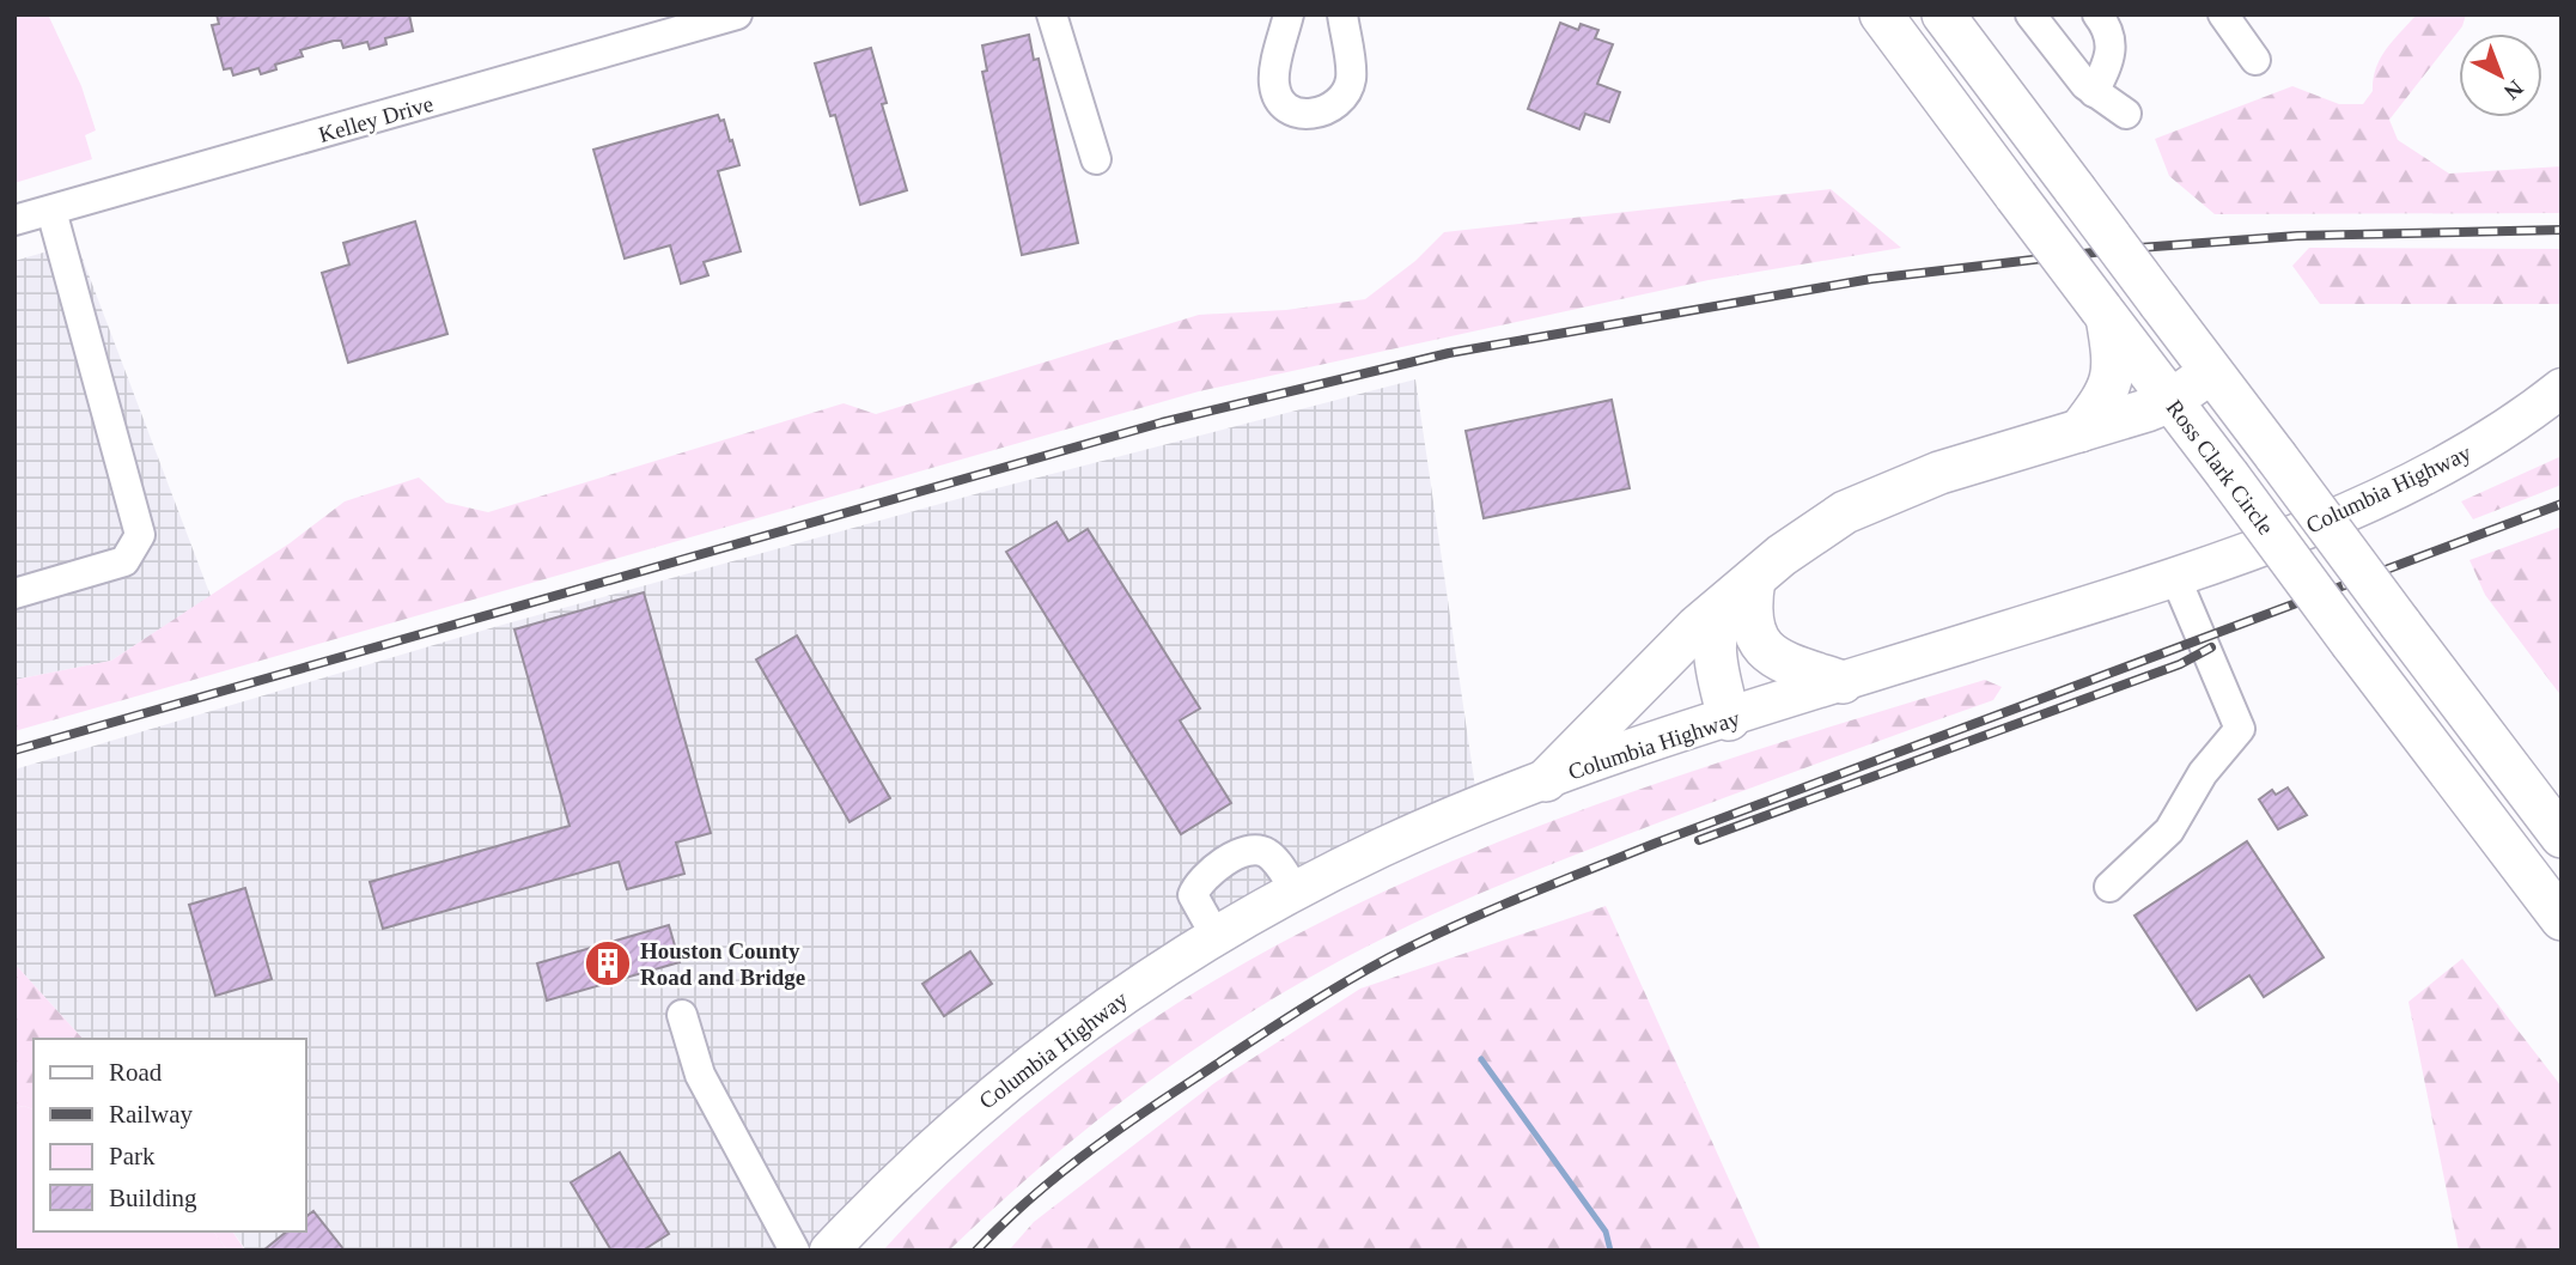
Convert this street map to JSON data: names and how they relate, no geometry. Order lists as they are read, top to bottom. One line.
{"streets":{"highway":["Ross Clark Circle"],"main road":["Columbia Highway"],"street":["Kelley Drive"]},"places":{"building":["Houston County Road and Bridge"]},"legend":["Road","Railway","Park","Building"],"north":"bottom right"}
